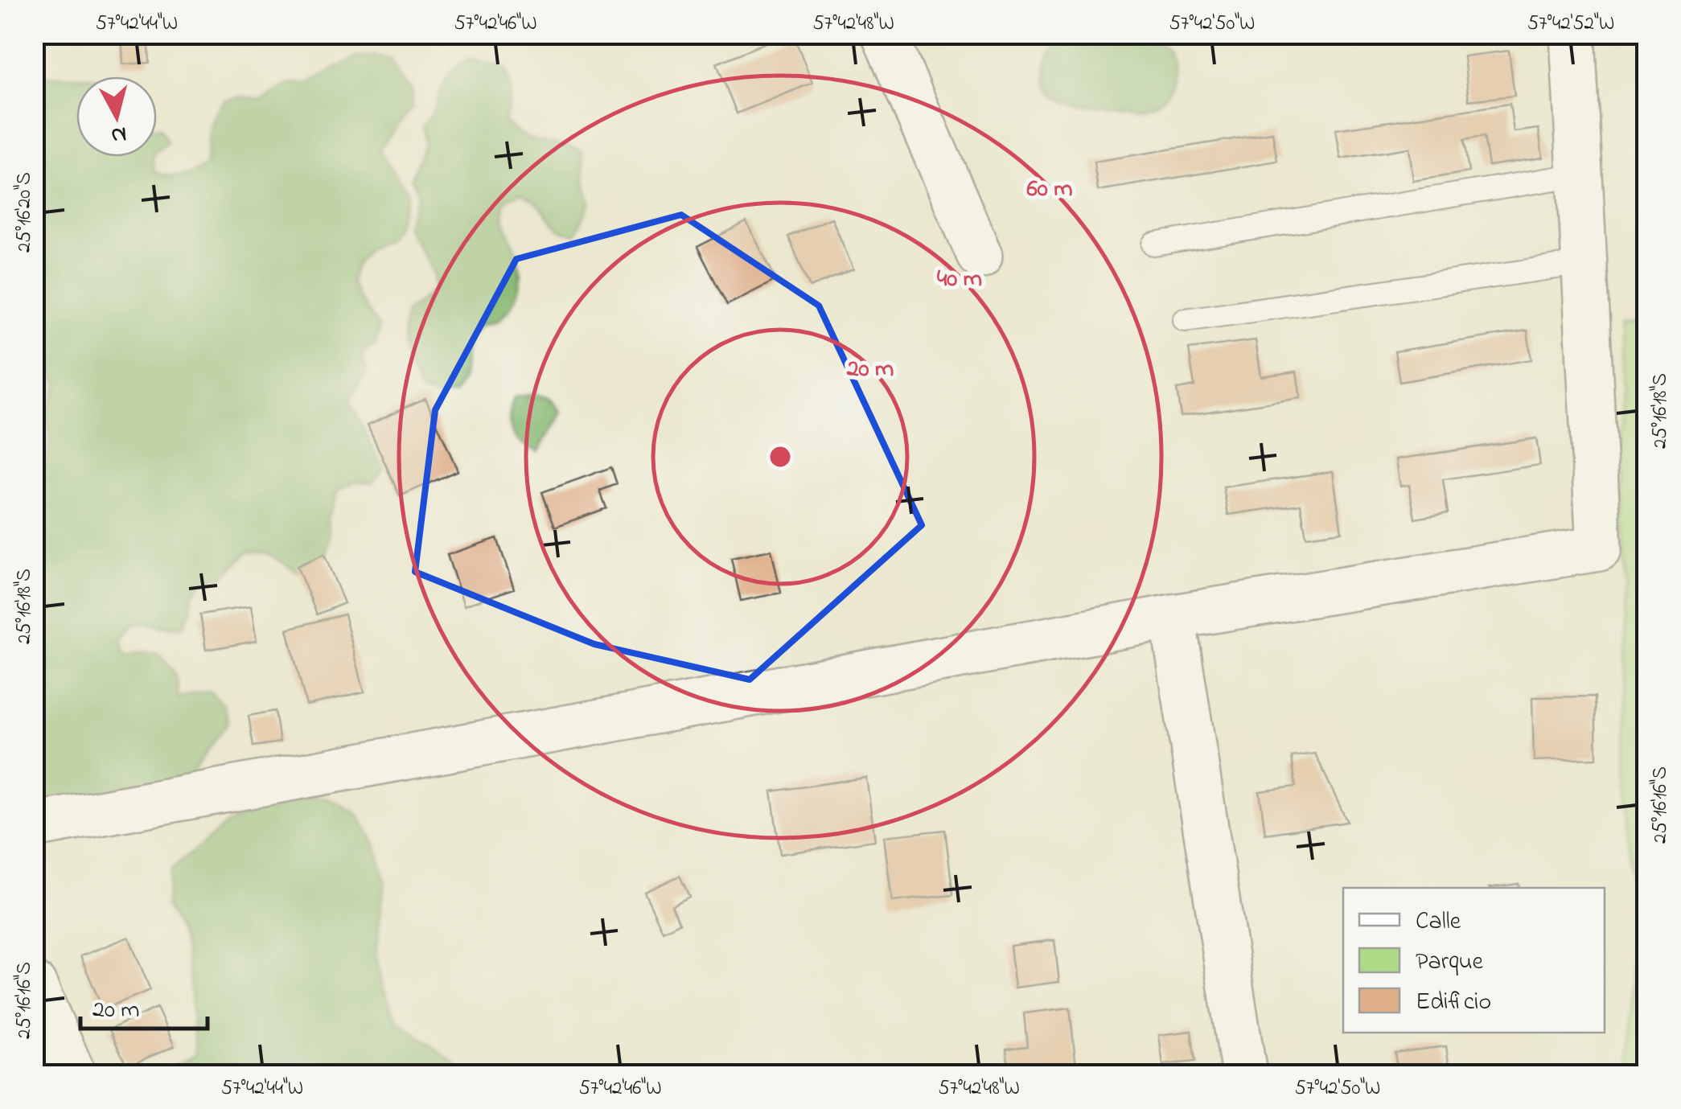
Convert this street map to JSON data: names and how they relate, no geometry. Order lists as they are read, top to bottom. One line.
{"legend":["Calle","Parque","Edificio"],"scale_bar":"20 m","north":"bottom","coordinates":["57°42'44\"W","57°42'46\"W","57°42'48\"W","57°42'50\"W","57°42'52\"W","25°16'20\"S","25°16'18\"S","25°16'16\"S"],"rings":["60 m","40 m","20 m"]}
